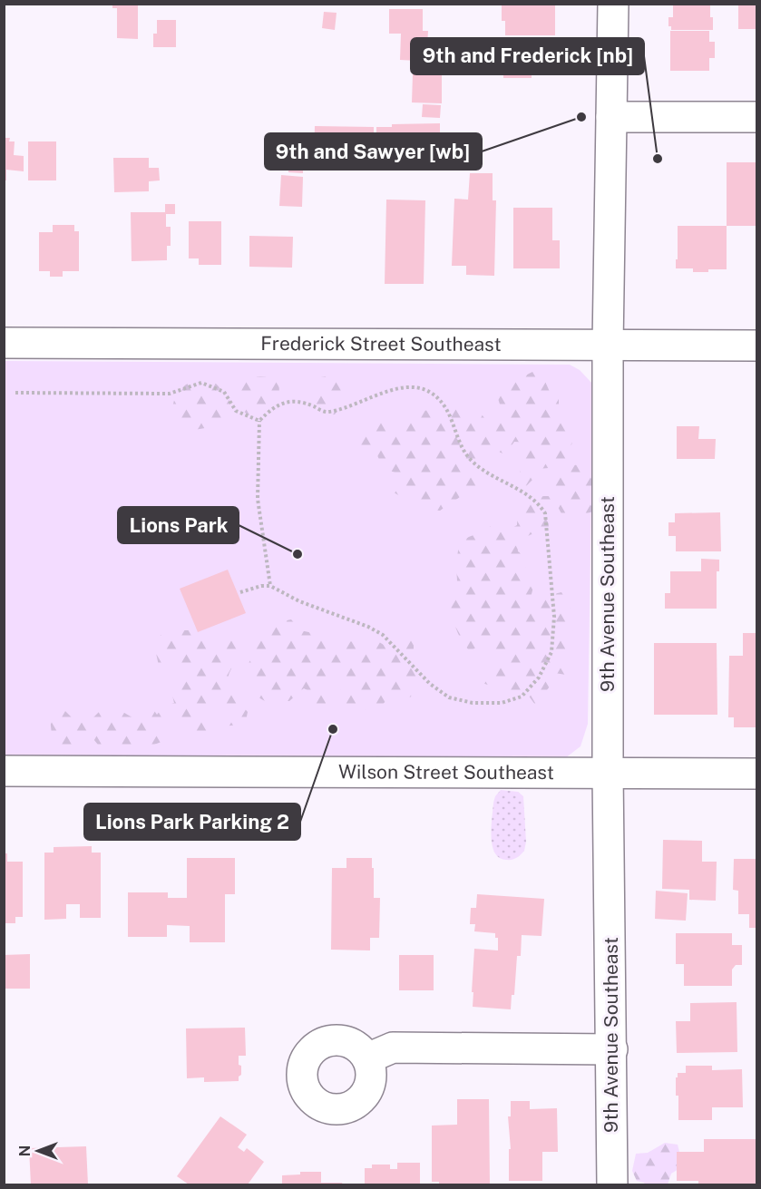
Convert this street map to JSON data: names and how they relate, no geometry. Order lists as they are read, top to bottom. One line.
{"streets":{"street":["Frederick Street Southeast","9th Avenue Southeast","Wilson Street Southeast"]},"crossings":[["Frederick Street Southeast","9th Avenue Southeast"],["9th Avenue Southeast","Wilson Street Southeast"]],"places":["9th and Sawyer [wb]","9th and Frederick [nb]","Lions Park","Lions Park Parking 2"],"north":"left"}
